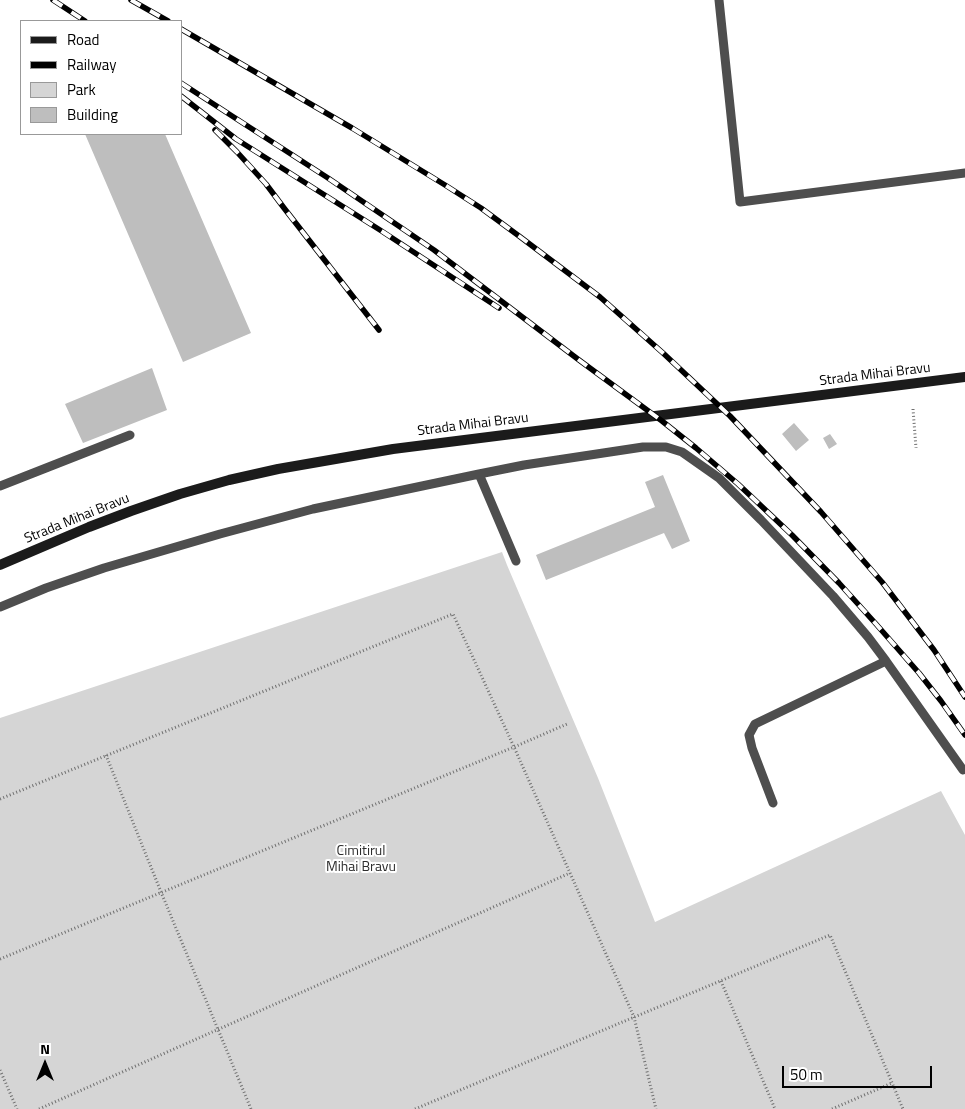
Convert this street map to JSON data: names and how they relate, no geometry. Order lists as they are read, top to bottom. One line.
{"streets":{"main road":["Strada Mihai Bravu"]},"parks":["Cimitirul Mihai Bravu"],"legend":["Road","Railway","Park","Building"],"scale_bar":"50 m","north":"top"}
